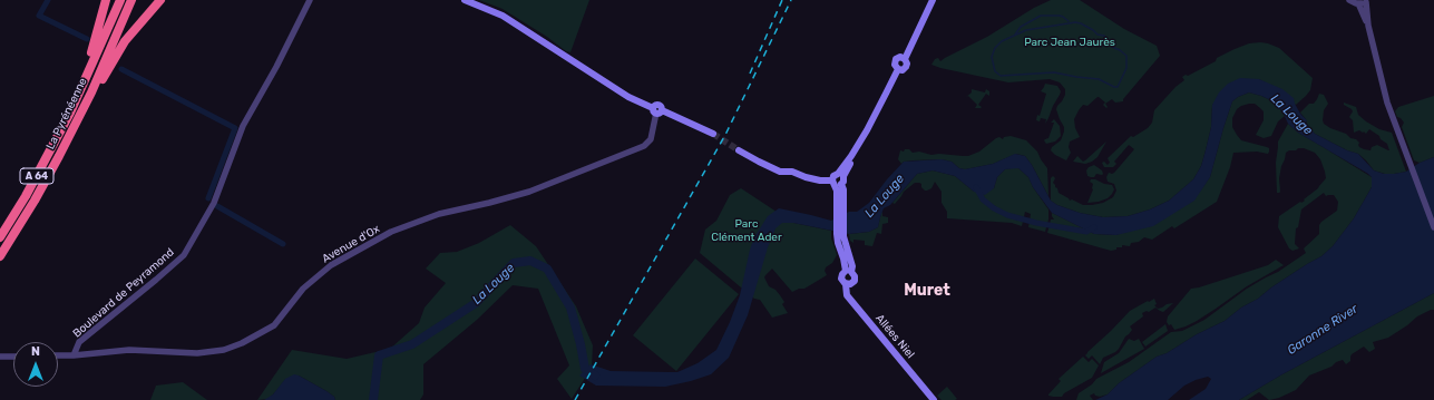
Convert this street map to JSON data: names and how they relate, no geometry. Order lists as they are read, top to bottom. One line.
{"streets":{"highway":["La Pyrénéenne","A 64"],"main road":["Allées Niel"],"street":["Avenue d'Ox","Boulevard de Peyramond"]},"crossings":[["Avenue d'Ox","Boulevard de Peyramond"]],"districts":["Muret"],"water":["La Louge","Garonne River"],"parks":["Parc Jean Jaurès","Parc Clément Ader"],"north":"top"}
